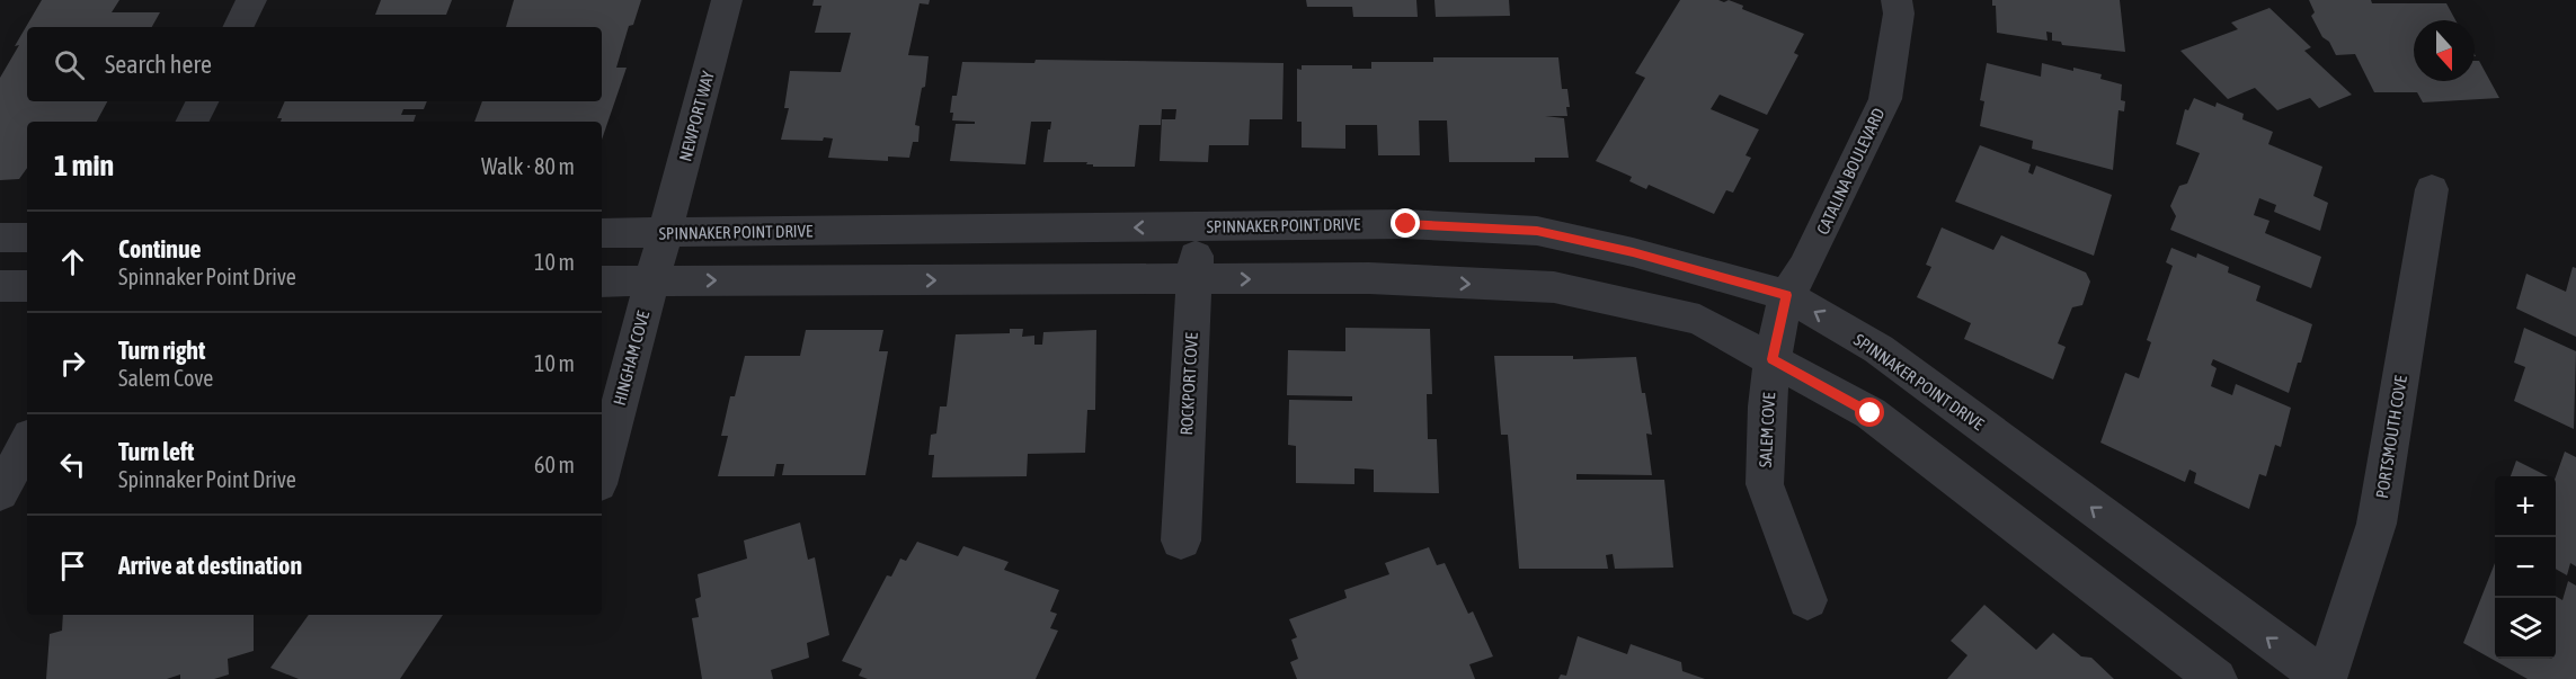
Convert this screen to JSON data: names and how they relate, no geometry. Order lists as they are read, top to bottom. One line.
{"streets":{"street":["NEWPORT WAY","CATALINA BOULEVARD","SPINNAKER POINT DRIVE","HINGHAM COVE","ROCKPORT COVE","SALEM COVE","PORTSMOUTH COVE"]},"crossings":[["NEWPORT WAY","SPINNAKER POINT DRIVE"],["NEWPORT WAY","HINGHAM COVE"],["CATALINA BOULEVARD","SPINNAKER POINT DRIVE"],["CATALINA BOULEVARD","SALEM COVE"],["SPINNAKER POINT DRIVE","HINGHAM COVE"],["SPINNAKER POINT DRIVE","ROCKPORT COVE"],["SPINNAKER POINT DRIVE","SALEM COVE"],["SPINNAKER POINT DRIVE","PORTSMOUTH COVE"]],"north":"bottom","page":{"search":"Search here","heading":["1 min","Walk · 80 m"],"list":[["Continue","Spinnaker Point Drive","10 m"],["Turn right","Salem Cove","10 m"],["Turn left","Spinnaker Point Drive","60 m"],"Arrive at destination"],"map_buttons":["+","−"]}}
